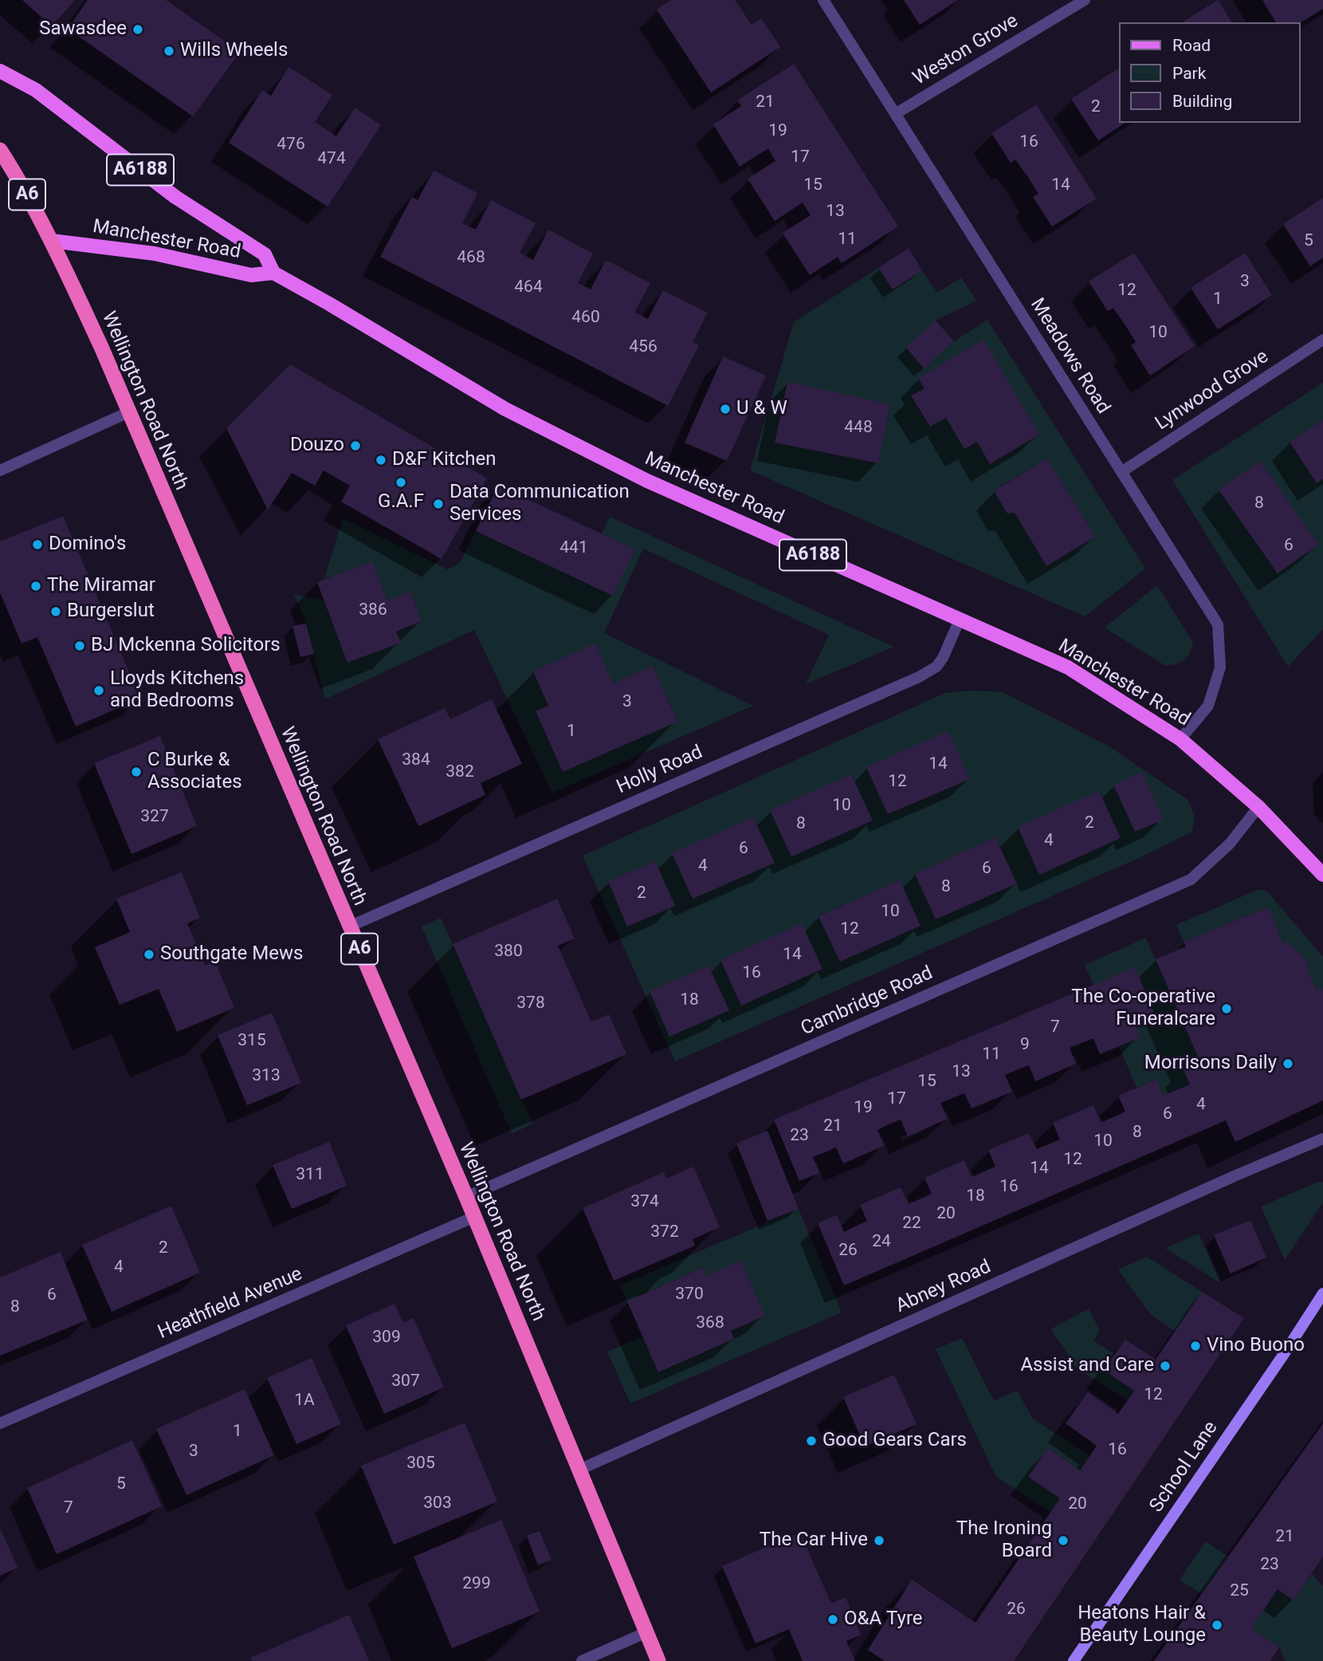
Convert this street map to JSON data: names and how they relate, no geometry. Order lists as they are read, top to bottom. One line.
{"streets":{"highway":["A6","Wellington Road North"],"main road":["A6188","Manchester Road","School Lane"],"street":["Weston Grove","Meadows Road","Lynwood Grove","Holly Road","Cambridge Road","Abney Road","Heathfield Avenue"]},"crossings":[["Weston Grove","Meadows Road"],["Manchester Road","Meadows Road"],["Manchester Road","Wellington Road North"],["Manchester Road","Holly Road"],["Manchester Road","Cambridge Road"],["Meadows Road","Lynwood Grove"],["Wellington Road North","Holly Road"],["Wellington Road North","Cambridge Road"],["Wellington Road North","Abney Road"],["Wellington Road North","Heathfield Avenue"]],"places":["Sawasdee","Wills Wheels","U & W","Douzo","D&F Kitchen","G.A.F","Data Communication Services","Domino's","The Miramar","Burgerslut","BJ Mckenna Solicitors","Lloyds Kitchens and Bedrooms","C Burke & Associates","Southgate Mews","The Co-operative Funeralcare","Morrisons Daily","Vino Buono","Assist and Care","Good Gears Cars","The Car Hive","The Ironing Board","O&A Tyre","Heatons Hair & Beauty Lounge"],"house_numbers":["21","2","19","16","476","17","474","15","14","13","11","5","468","3","464","12","1","460","10","456","448","8","6","441","386","3","1","384","14","382","12","10","327","2","8","4","6","4","6","8","2","10","12","380","14","16","18","378","7","315","9","11","13","313","15","17","4","19","6","21","8","23","10","12","14","311","16","18","374","20","22","372","24","2","26","4","370","6","8","368","309","307","12","1A","1","16","3","305","5","303","20","7","21","23","299","25","26"],"legend":["Road","Park","Building"]}
